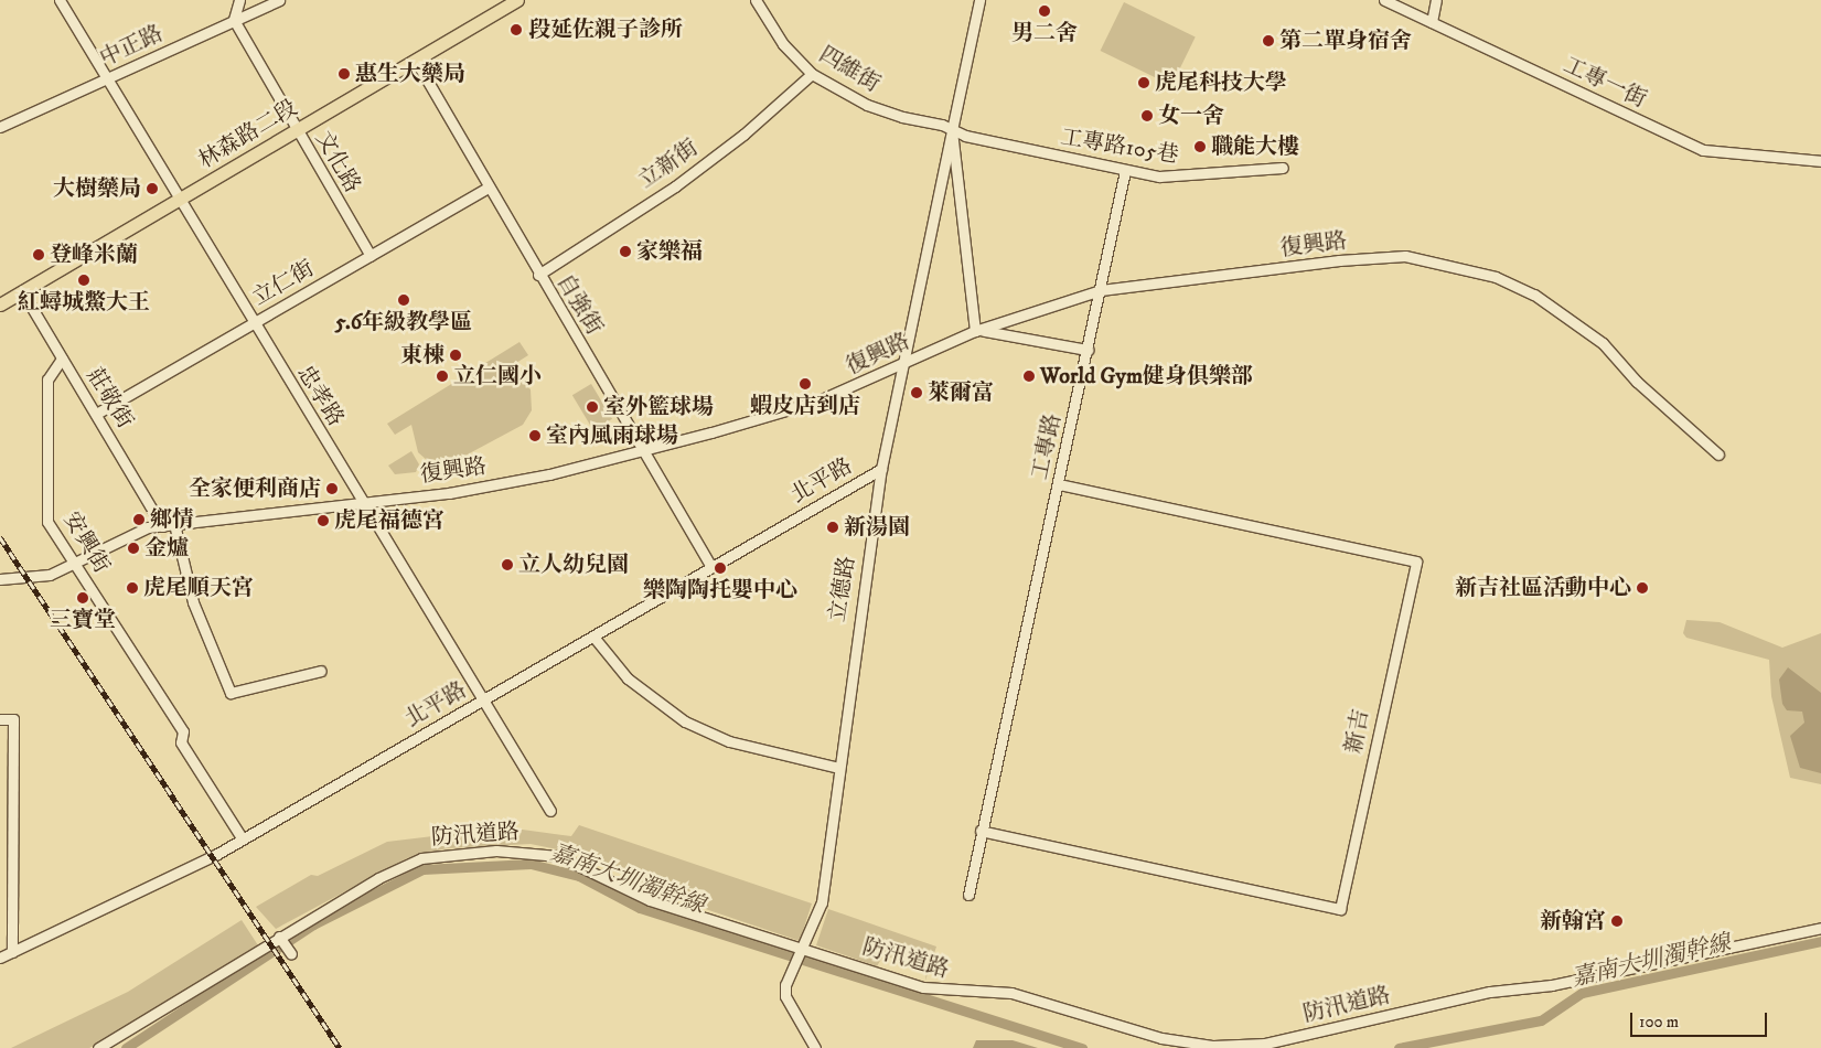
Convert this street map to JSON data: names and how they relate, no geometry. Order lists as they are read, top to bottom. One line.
{"streets":{"main road":["林森路二段"],"street":["中正路","四維街","工專一街","工專路105巷","文化路","立新街","復興路","立仁街","自強街","忠孝路","莊敬街","工專路","北平路","安興街","立德路","新吉","防汛道路"]},"crossings":[["中正路","文化路"],["中正路","忠孝路"],["四維街","工專路105巷"],["四維街","立新街"],["四維街","立德路"],["林森路二段","文化路"],["林森路二段","自強街"],["林森路二段","忠孝路"],["林森路二段","莊敬街"],["工專路105巷","工專路"],["工專路105巷","立德路"],["文化路","立仁街"],["立新街","自強街"],["復興路","自強街"],["復興路","忠孝路"],["復興路","莊敬街"],["復興路","工專路"],["復興路","安興街"],["復興路","立德路"],["立仁街","自強街"],["立仁街","忠孝路"],["立仁街","莊敬街"],["自強街","北平路"],["忠孝路","北平路"],["莊敬街","安興街"],["工專路","新吉"],["北平路","安興街"],["北平路","立德路"],["立德路","防汛道路"]],"water":["嘉南大圳濁幹線"],"places":["男二舍","段延佐親子診所","第二單身宿舍","惠生大藥局","虎尾科技大學","女一舍","職能大樓","大樹藥局","家樂福","登峰米蘭","紅蟳城鱉大王","5.6年級教學區","東棟","立仁國小","World Gym健身俱樂部","蝦皮店到店","萊爾富","室外籃球場","室內風雨球場","全家便利商店","鄉情","虎尾福德宮","新湯園","金爐","立人幼兒園","樂陶陶托嬰中心","虎尾順天宮","新吉社區活動中心","三寶堂","新翰宮"],"scale_bar":"100 m"}
